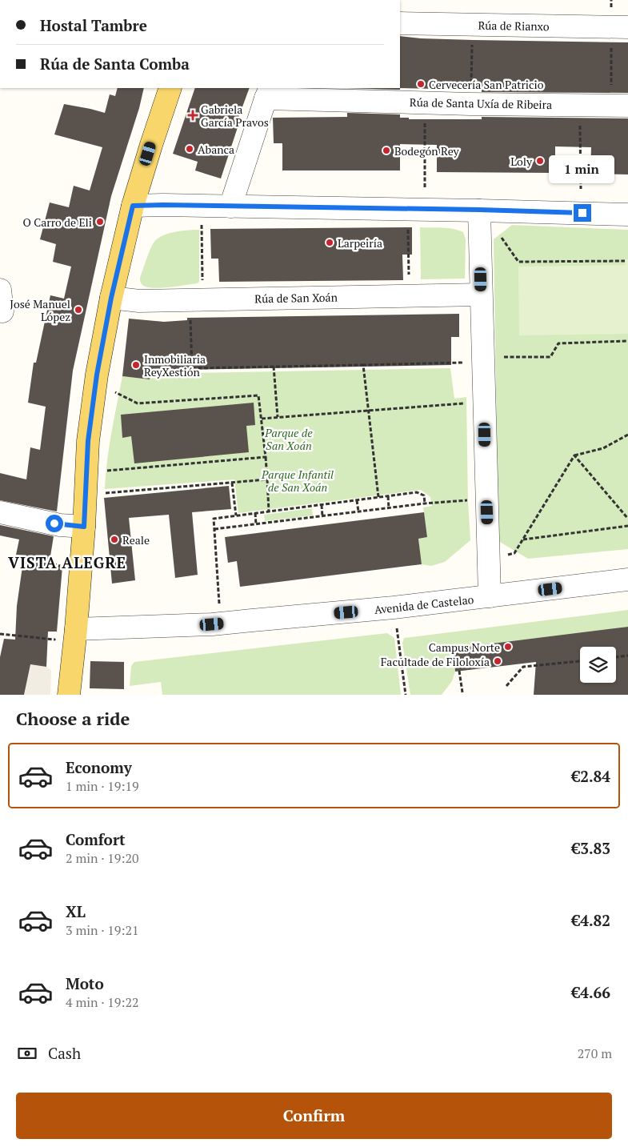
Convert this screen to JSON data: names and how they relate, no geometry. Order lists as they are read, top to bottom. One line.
{"streets":{"street":["Rúa de Rianxo","Rúa de Santa Uxía de Ribeira","Rúa de San Xoán","Avenida de Castelao"]},"districts":["VISTA ALEGRE"],"parks":["Parque de San Xoán","Parque Infantil de San Xoán"],"places":{"other":["Cervecería San Patricio","Abanca","Bodegón Rey","Loly","O Carro de Eli","Larpeiría","José Manuel López","Inmobiliaria ReyXestión","Reale","Campus Norte","Facultade de Filoloxía"],"health":["Gabriela García Pravos"]},"page":{"banner":["Hostal Tambre","Rúa de Santa Comba"],"bubble":"1 min","heading":"Choose a ride","list":[{"name":"Economy","note":"1 min · 19:19","value":"€2.84"},{"name":"Comfort","note":"2 min · 19:20","value":"€3.83"},{"name":"XL","note":"3 min · 19:21","value":"€4.82"},{"name":"Moto","note":"4 min · 19:22","value":"€4.66"}],"pay":["Cash","270 m"],"buttons":"Confirm"}}
